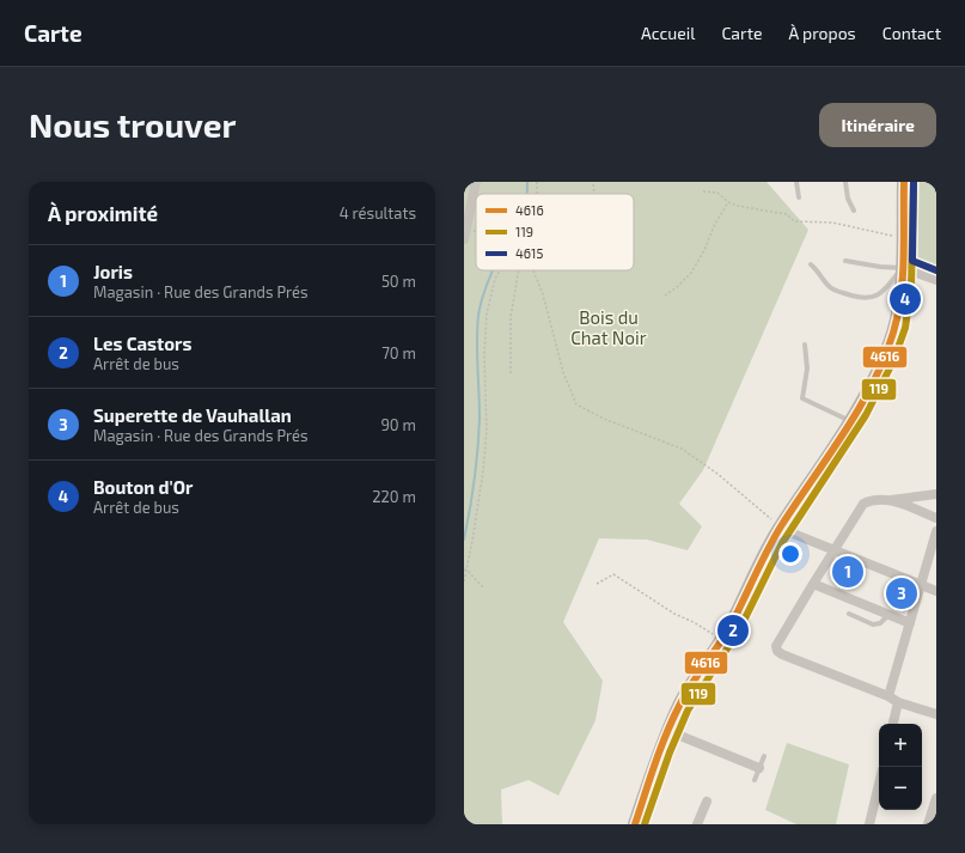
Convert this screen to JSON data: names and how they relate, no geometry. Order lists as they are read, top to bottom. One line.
{"parks":["Bois du Chat Noir"],"lines":["transit line 4616","transit line 119","transit line 4615"],"legend":["4616","119","4615"],"page":{"header":"Carte","nav":["Accueil","Carte","À propos","Contact"],"buttons":"Itinéraire","title":"Nous trouver","heading":["À proximité","4 résultats"],"list":[{"mark":"1","name":"Joris","note":"Magasin · Rue des Grands Prés","value":"50 m"},{"mark":"2","name":"Les Castors","note":"Arrêt de bus","value":"70 m"},{"mark":"3","name":"Superette de Vauhallan","note":"Magasin · Rue des Grands Prés","value":"90 m"},{"mark":"4","name":"Bouton d'Or","note":"Arrêt de bus","value":"220 m"}],"pins":["4","1","3","2"],"map_buttons":["+","−"]}}
